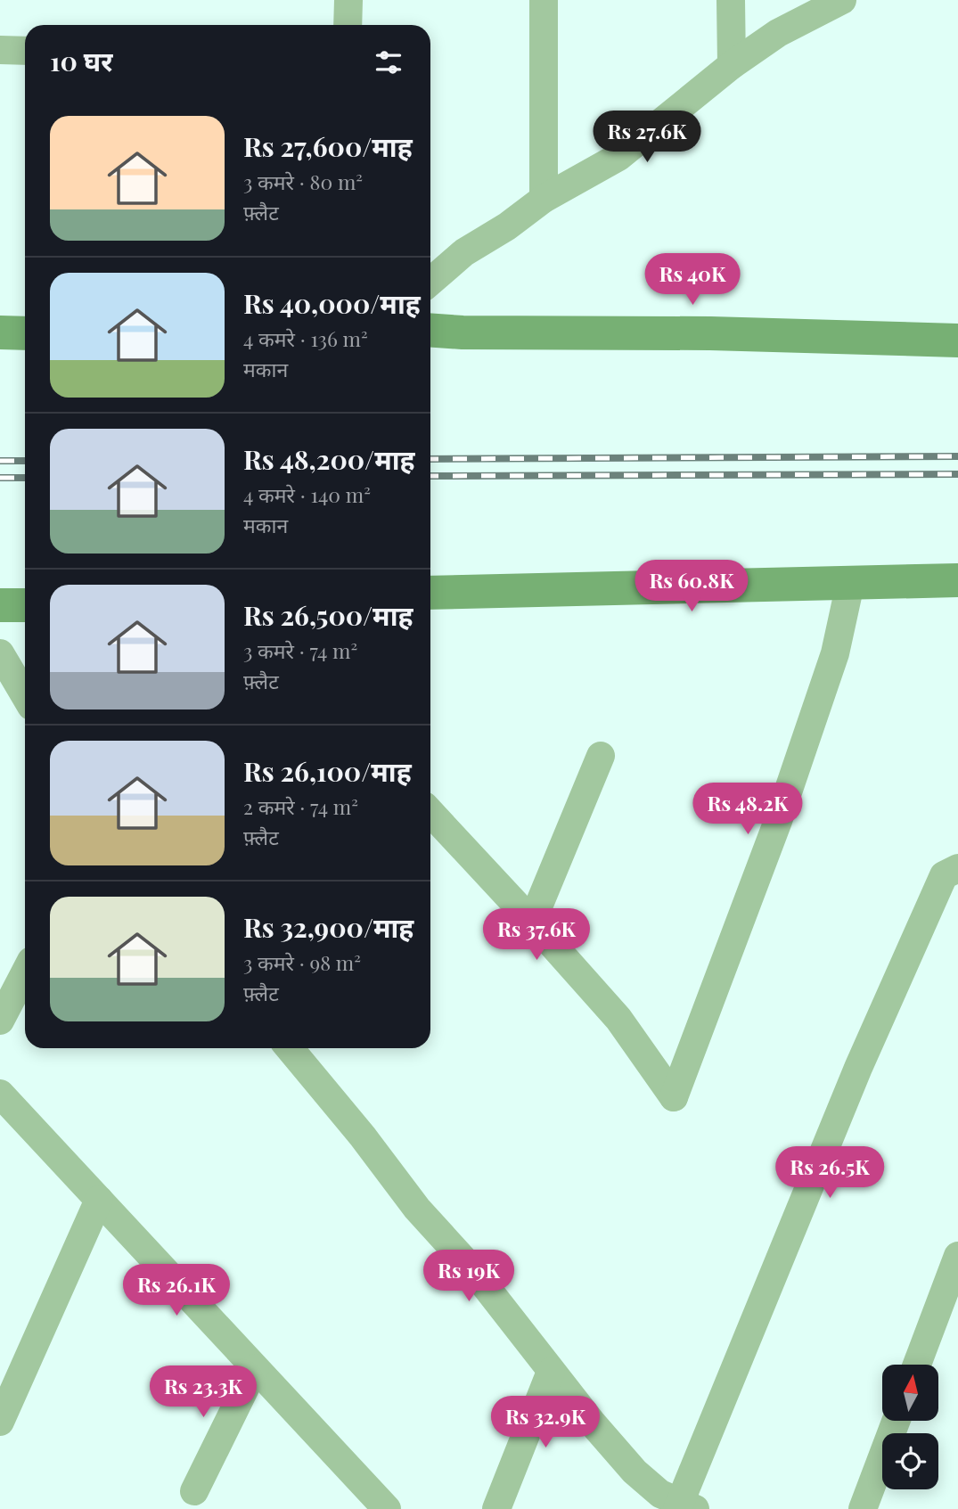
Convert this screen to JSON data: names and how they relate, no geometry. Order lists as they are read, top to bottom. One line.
{"north":"top","page":{"heading":"10 घर","list":[{"name":"Rs 27,600/माह","note":"3 कमरे · 80 m² · फ़्लैट"},{"name":"Rs 40,000/माह","note":"4 कमरे · 136 m² · मकान"},{"name":"Rs 48,200/माह","note":"4 कमरे · 140 m² · मकान"},{"name":"Rs 26,500/माह","note":"3 कमरे · 74 m² · फ़्लैट"},{"name":"Rs 26,100/माह","note":"2 कमरे · 74 m² · फ़्लैट"},{"name":"Rs 32,900/माह","note":"3 कमरे · 98 m² · फ़्लैट"}],"price":["Rs 27.6K","Rs 40K","Rs 60.8K","Rs 48.2K","Rs 37.6K","Rs 26.5K","Rs 19K","Rs 26.1K","Rs 23.3K","Rs 32.9K"]}}
